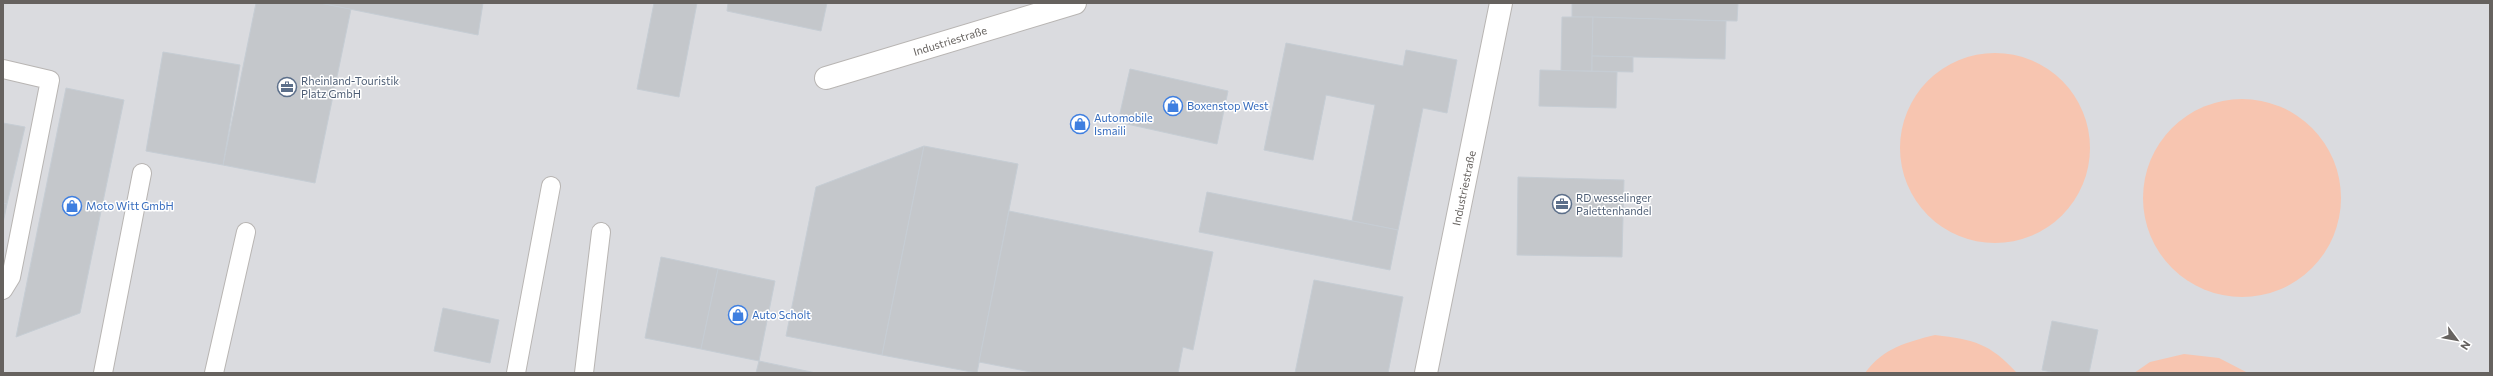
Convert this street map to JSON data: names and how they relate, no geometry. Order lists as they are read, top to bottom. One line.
{"streets":{"street":["Industriestraße"]},"places":{"office":["Rheinland-Touristik Platz GmbH","RD wesselinger Palettenhandel"],"shop":["Boxenstop West","Automobile Ismaili","Moto Witt GmbH","Auto Scholt"]},"north":"bottom right"}
